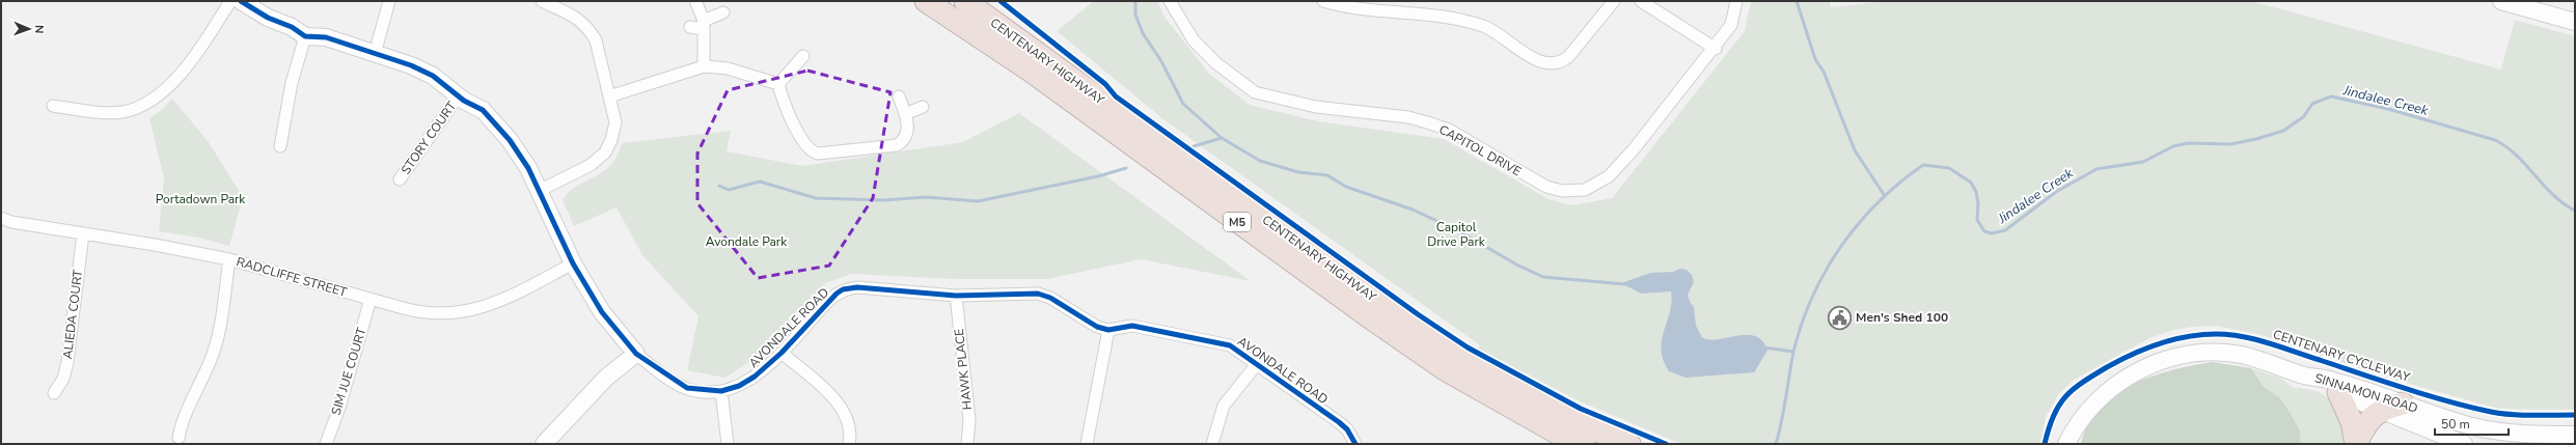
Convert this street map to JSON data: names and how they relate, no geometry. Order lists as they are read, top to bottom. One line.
{"streets":{"highway":["CENTENARY HIGHWAY","M5"],"main road":["AVONDALE ROAD","SINNAMON ROAD"],"street":["STORY COURT","CAPITOL DRIVE","RADCLIFFE STREET","ALIEDA COURT","HAWK PLACE","SIM JUE COURT"],"cycle path":["CENTENARY CYCLEWAY"]},"crossings":[["STORY COURT","AVONDALE ROAD"],["RADCLIFFE STREET","ALIEDA COURT"],["RADCLIFFE STREET","AVONDALE ROAD"],["RADCLIFFE STREET","SIM JUE COURT"],["AVONDALE ROAD","HAWK PLACE"]],"water":["Jindalee Creek"],"parks":["Portadown Park","Capitol Drive Park","Avondale Park"],"places":{"public building":["Men's Shed 100"]},"scale_bar":"50 m","north":"right"}
